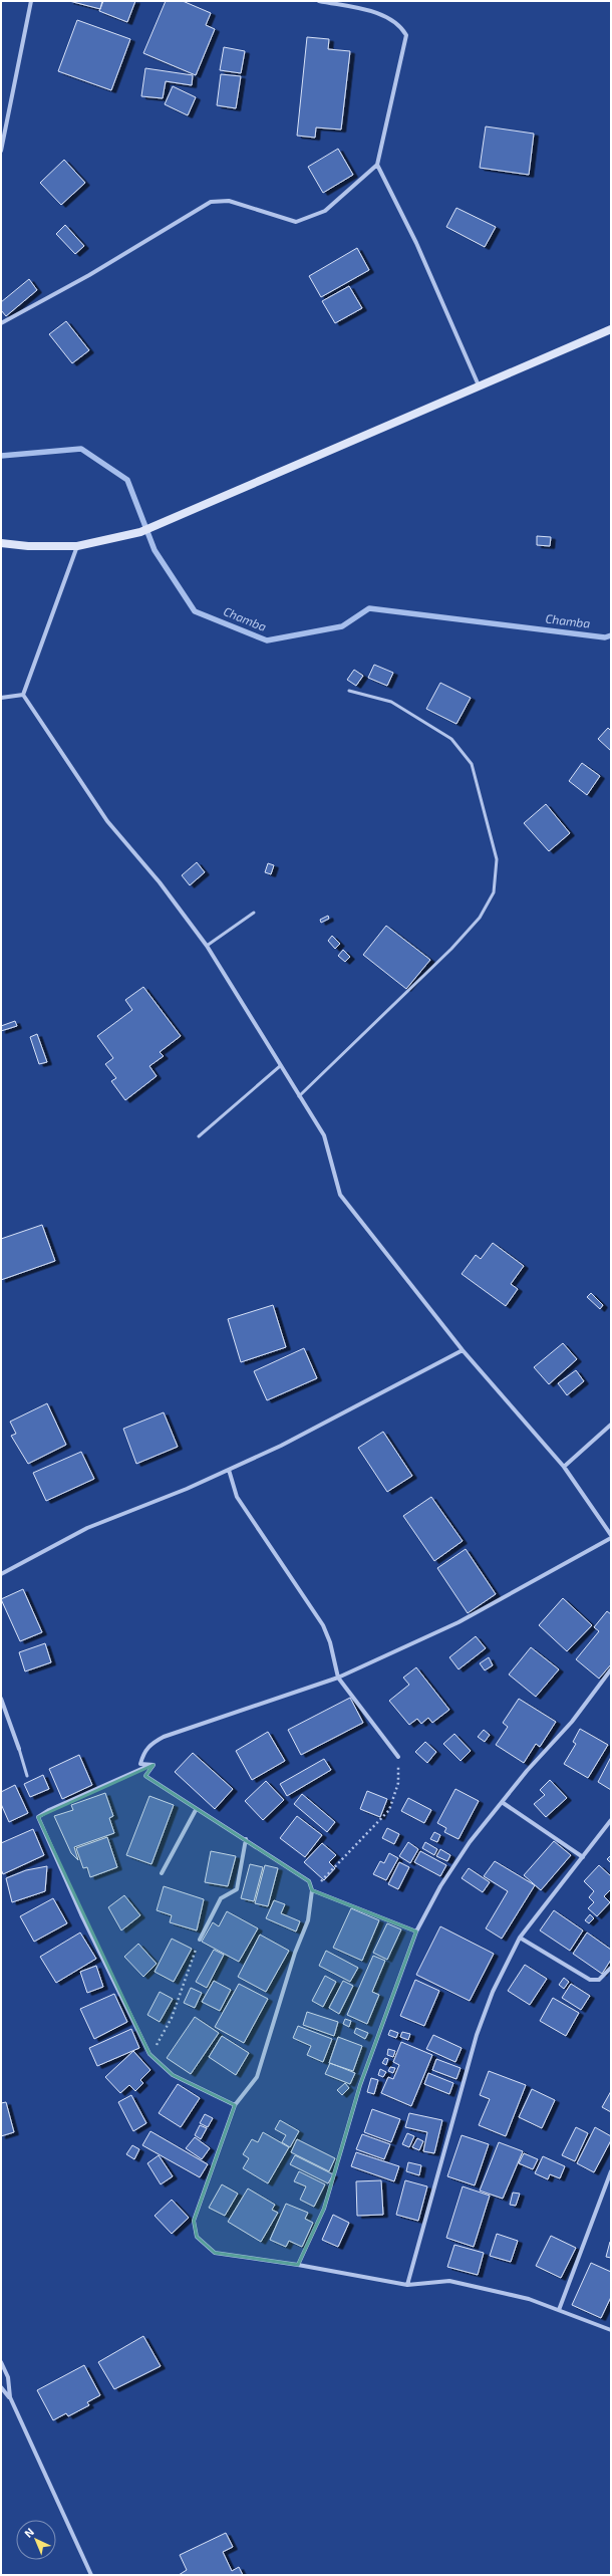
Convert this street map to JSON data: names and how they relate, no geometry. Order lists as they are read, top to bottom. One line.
{"water":["Chamba"],"north":"top left"}
